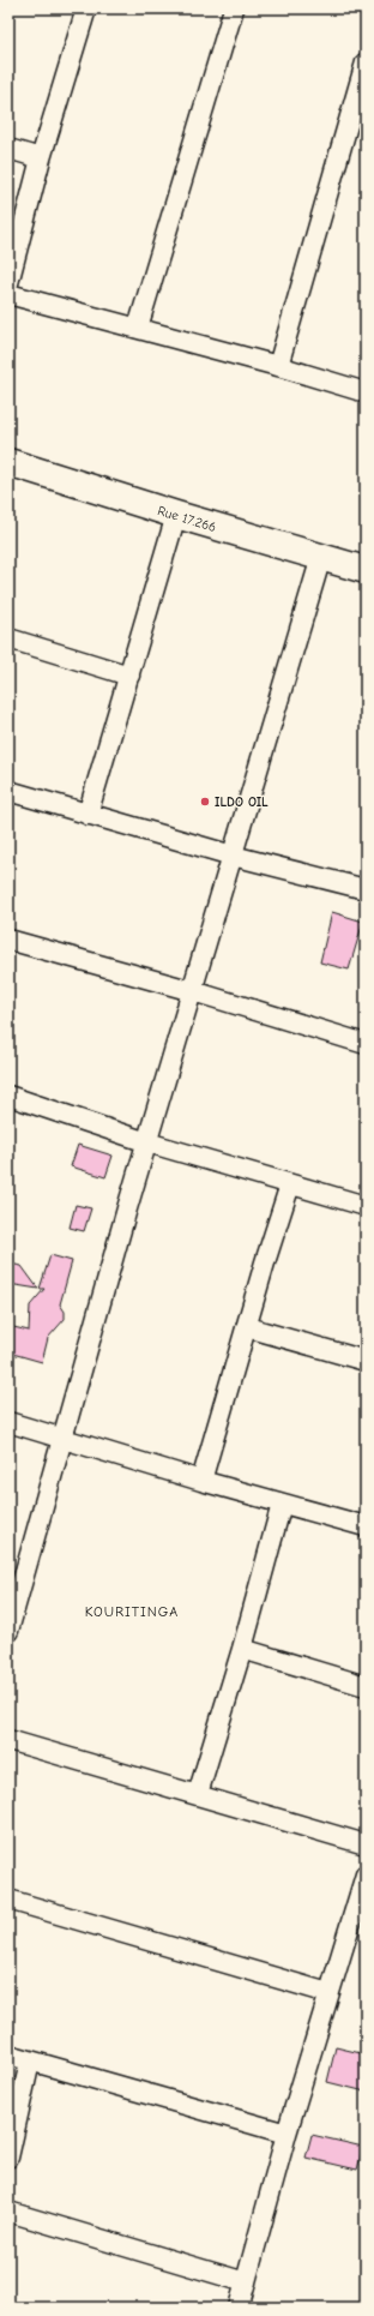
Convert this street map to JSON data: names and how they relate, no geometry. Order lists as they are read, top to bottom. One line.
{"streets":{"main road":["Rue 17.266"]},"districts":["KOURITINGA"],"places":["ILDO OIL"]}
